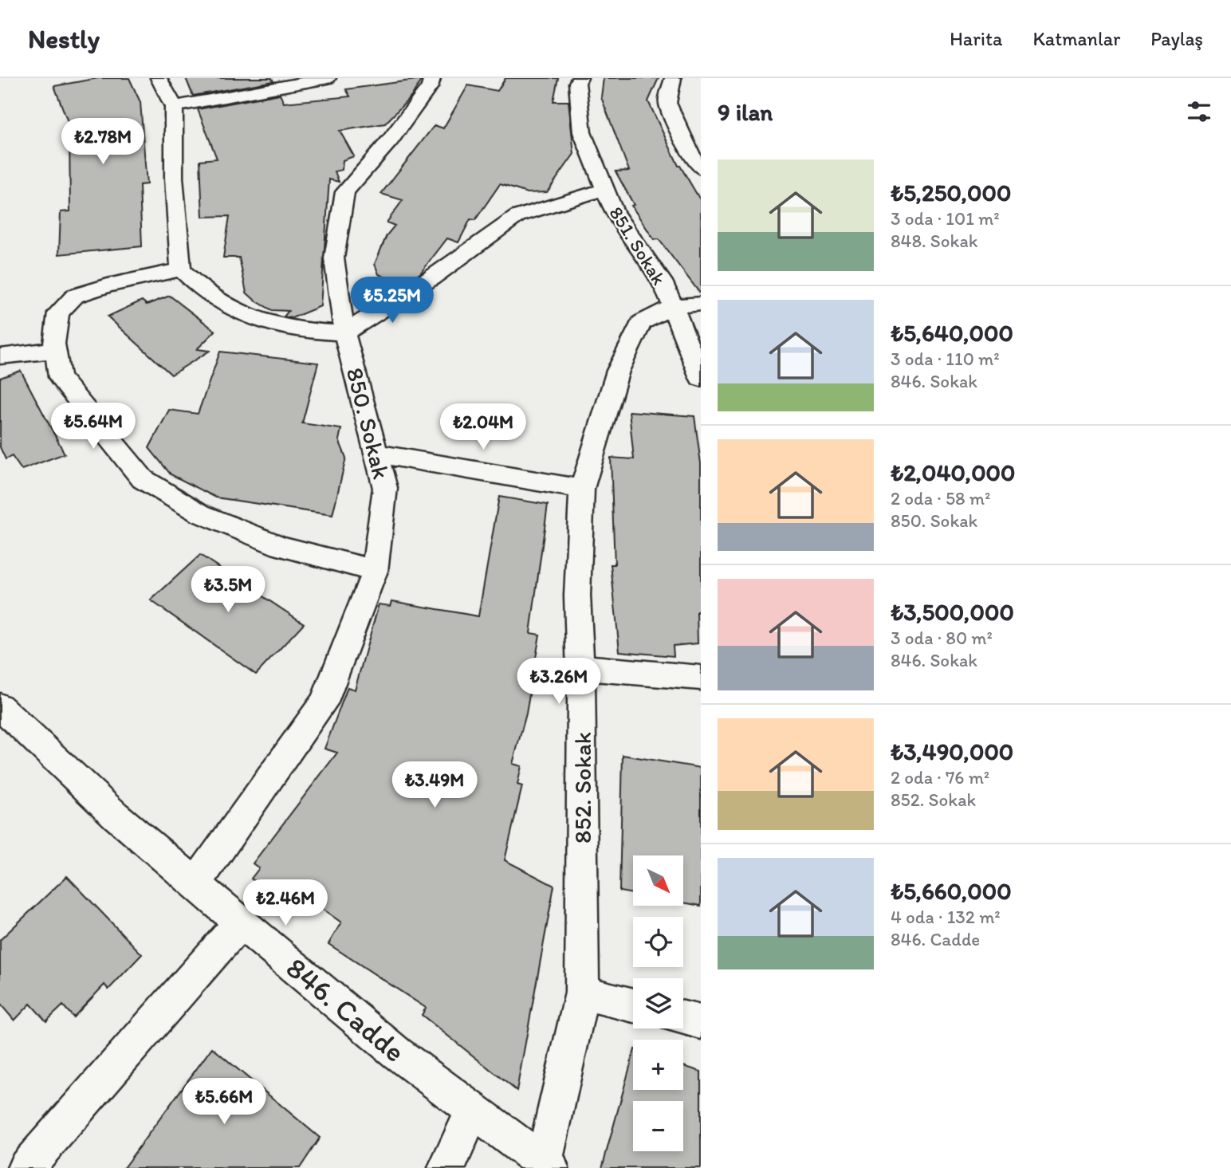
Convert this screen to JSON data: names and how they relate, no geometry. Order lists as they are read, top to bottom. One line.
{"streets":{"street":["851. Sokak","850. Sokak","852. Sokak","846. Cadde"]},"crossings":[["851. Sokak","852. Sokak"],["850. Sokak","846. Cadde"],["852. Sokak","846. Cadde"]],"north":"bottom right","page":{"header":"Nestly","nav":["Harita","Katmanlar","Paylaş"],"heading":"9 ilan","price":["₺2.78M","₺5.25M","₺5.64M","₺2.04M","₺3.5M","₺3.26M","₺3.49M","₺2.46M","₺5.66M"],"list":[{"name":"₺5,250,000","note":"3 oda · 101 m² · 848. Sokak"},{"name":"₺5,640,000","note":"3 oda · 110 m² · 846. Sokak"},{"name":"₺2,040,000","note":"2 oda · 58 m² · 850. Sokak"},{"name":"₺3,500,000","note":"3 oda · 80 m² · 846. Sokak"},{"name":"₺3,490,000","note":"2 oda · 76 m² · 852. Sokak"},{"name":"₺5,660,000","note":"4 oda · 132 m² · 846. Cadde"}],"map_buttons":["+","−"]}}
